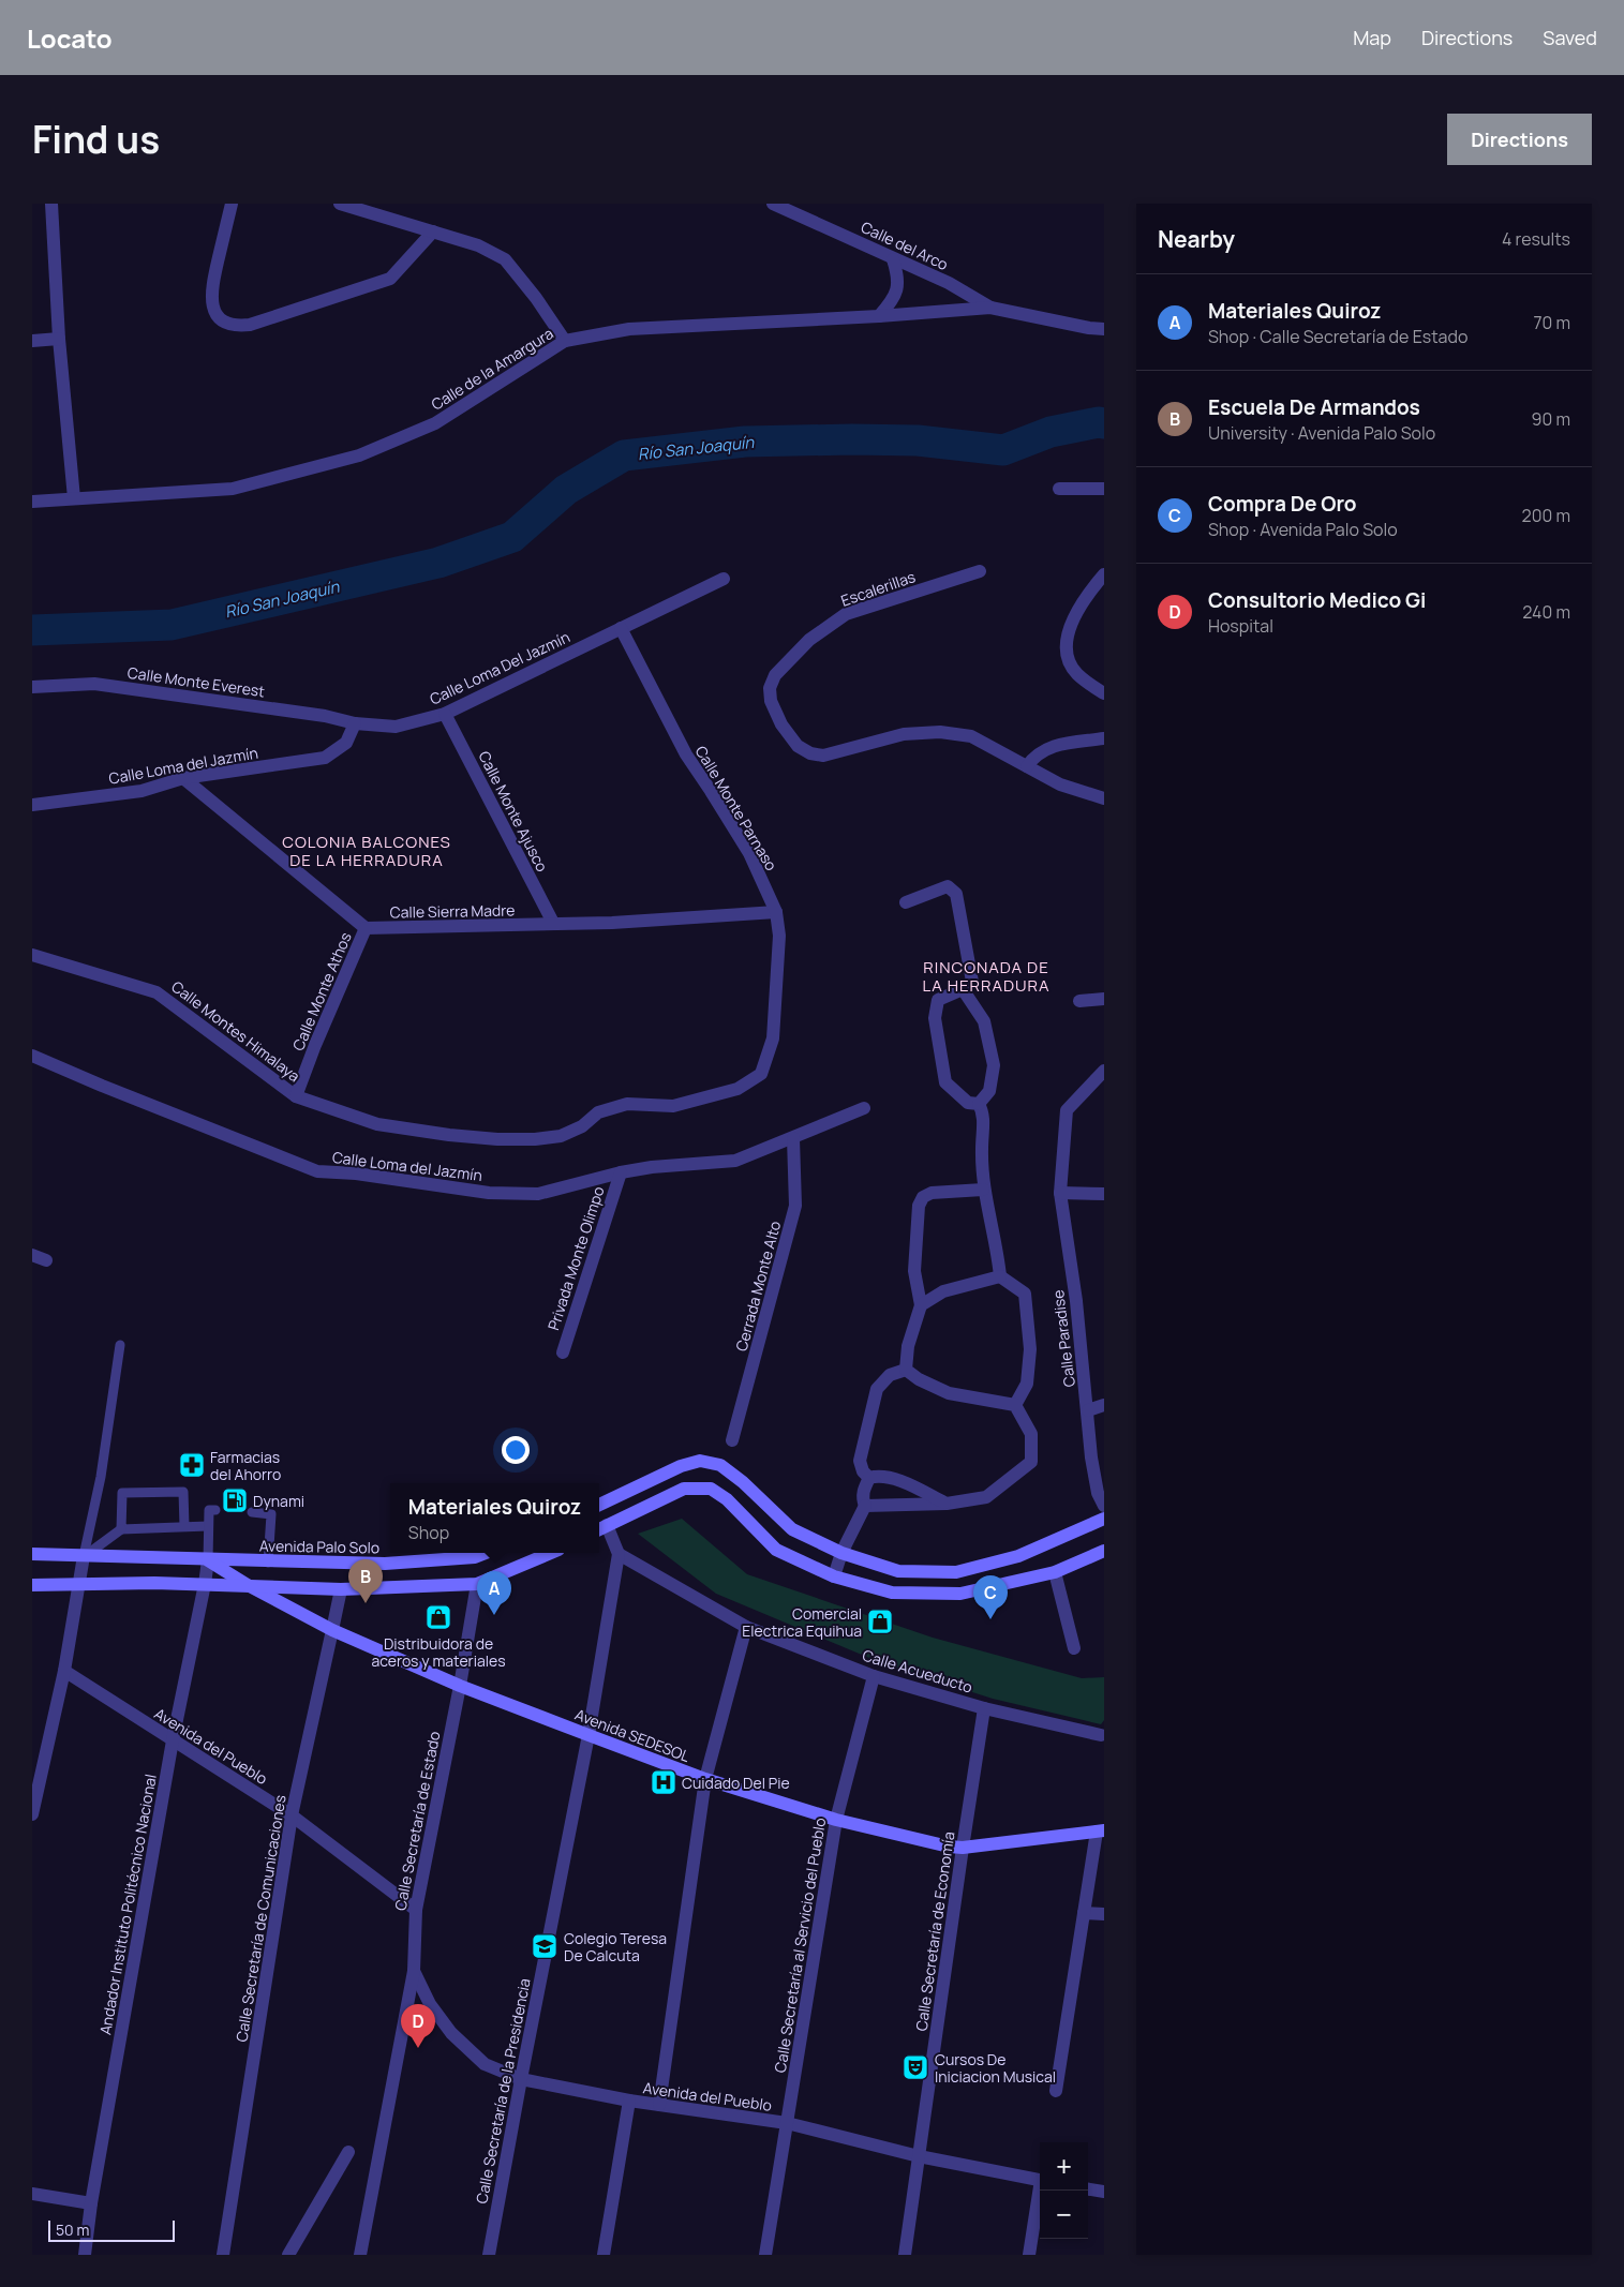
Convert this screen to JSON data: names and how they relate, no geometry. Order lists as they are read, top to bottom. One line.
{"streets":{"main road":["Avenida Palo Solo","Avenida SEDESOL"],"street":["Calle del Arco","Calle de la Amargura","Escalerillas","Calle Loma Del Jazmín","Calle Monte Everest","Calle Loma del Jazmín","Calle Monte Parnaso","Calle Monte Ajusco","Calle Sierra Madre","Calle Monte Athos","Calle Montes Himalaya","Privada Monte Olimpo","Cerrada Monte Alto","Calle Paradise","Calle Acueducto","Avenida del Pueblo","Calle Secretaría de Estado","Andador Instituto Politécnico Nacional","Calle Secretaría de Comunicaciones","Calle Secretaría de Economía","Calle Secretaría al Servicio del Pueblo","Calle Secretaría de la Presidencia"]},"crossings":[["Calle del Arco","Calle de la Amargura"],["Calle Loma Del Jazmín","Calle Monte Everest"],["Calle Loma Del Jazmín","Calle Loma del Jazmín"],["Calle Loma Del Jazmín","Calle Monte Parnaso"],["Calle Loma Del Jazmín","Calle Monte Ajusco"],["Calle Monte Everest","Calle Loma del Jazmín"],["Calle Loma del Jazmín","Privada Monte Olimpo"],["Calle Loma del Jazmín","Cerrada Monte Alto"],["Calle Monte Parnaso","Calle Sierra Madre"],["Calle Monte Parnaso","Calle Monte Athos"],["Calle Monte Parnaso","Calle Montes Himalaya"],["Calle Monte Ajusco","Calle Sierra Madre"],["Calle Sierra Madre","Calle Monte Athos"],["Calle Monte Athos","Calle Montes Himalaya"],["Avenida Palo Solo","Avenida SEDESOL"],["Avenida Palo Solo","Andador Instituto Politécnico Nacional"],["Calle Acueducto","Calle Secretaría de Economía"],["Calle Acueducto","Calle Secretaría al Servicio del Pueblo"],["Calle Acueducto","Calle Secretaría de la Presidencia"],["Avenida SEDESOL","Calle Secretaría de Estado"],["Avenida SEDESOL","Andador Instituto Politécnico Nacional"],["Avenida SEDESOL","Calle Secretaría de Comunicaciones"],["Avenida SEDESOL","Calle Secretaría de Economía"],["Avenida SEDESOL","Calle Secretaría al Servicio del Pueblo"],["Avenida SEDESOL","Calle Secretaría de la Presidencia"],["Avenida del Pueblo","Calle Secretaría de Estado"],["Avenida del Pueblo","Andador Instituto Politécnico Nacional"],["Avenida del Pueblo","Calle Secretaría de Comunicaciones"],["Avenida del Pueblo","Calle Secretaría de Economía"],["Avenida del Pueblo","Calle Secretaría al Servicio del Pueblo"],["Avenida del Pueblo","Calle Secretaría de la Presidencia"]],"districts":["COLONIA BALCONES DE LA HERRADURA","RINCONADA DE LA HERRADURA"],"water":["Río San Joaquín"],"places":{"pharmacy":["Farmacias del Ahorro"],"fuel station":["Dynami"],"shop":["Distribuidora de aceros y materiales","Comercial Electrica Equihua"],"hospital":["Cuidado Del Pie"],"school or university":["Colegio Teresa De Calcuta"],"theatre":["Cursos De Iniciacion Musical"]},"scale_bar":"50 m","page":{"header":"Locato","nav":["Map","Directions","Saved"],"title":"Find us","buttons":"Directions","heading":["Nearby","4 results"],"list":[{"mark":"A","name":"Materiales Quiroz","note":"Shop · Calle Secretaría de Estado","value":"70 m"},{"mark":"B","name":"Escuela De Armandos","note":"University · Avenida Palo Solo","value":"90 m"},{"mark":"C","name":"Compra De Oro","note":"Shop · Avenida Palo Solo","value":"200 m"},{"mark":"D","name":"Consultorio Medico Gi","note":"Hospital","value":"240 m"}],"popup":["Materiales Quiroz","Shop"],"pins":["B","A","C","D"],"map_buttons":["+","−"],"scale":"50 m"}}
